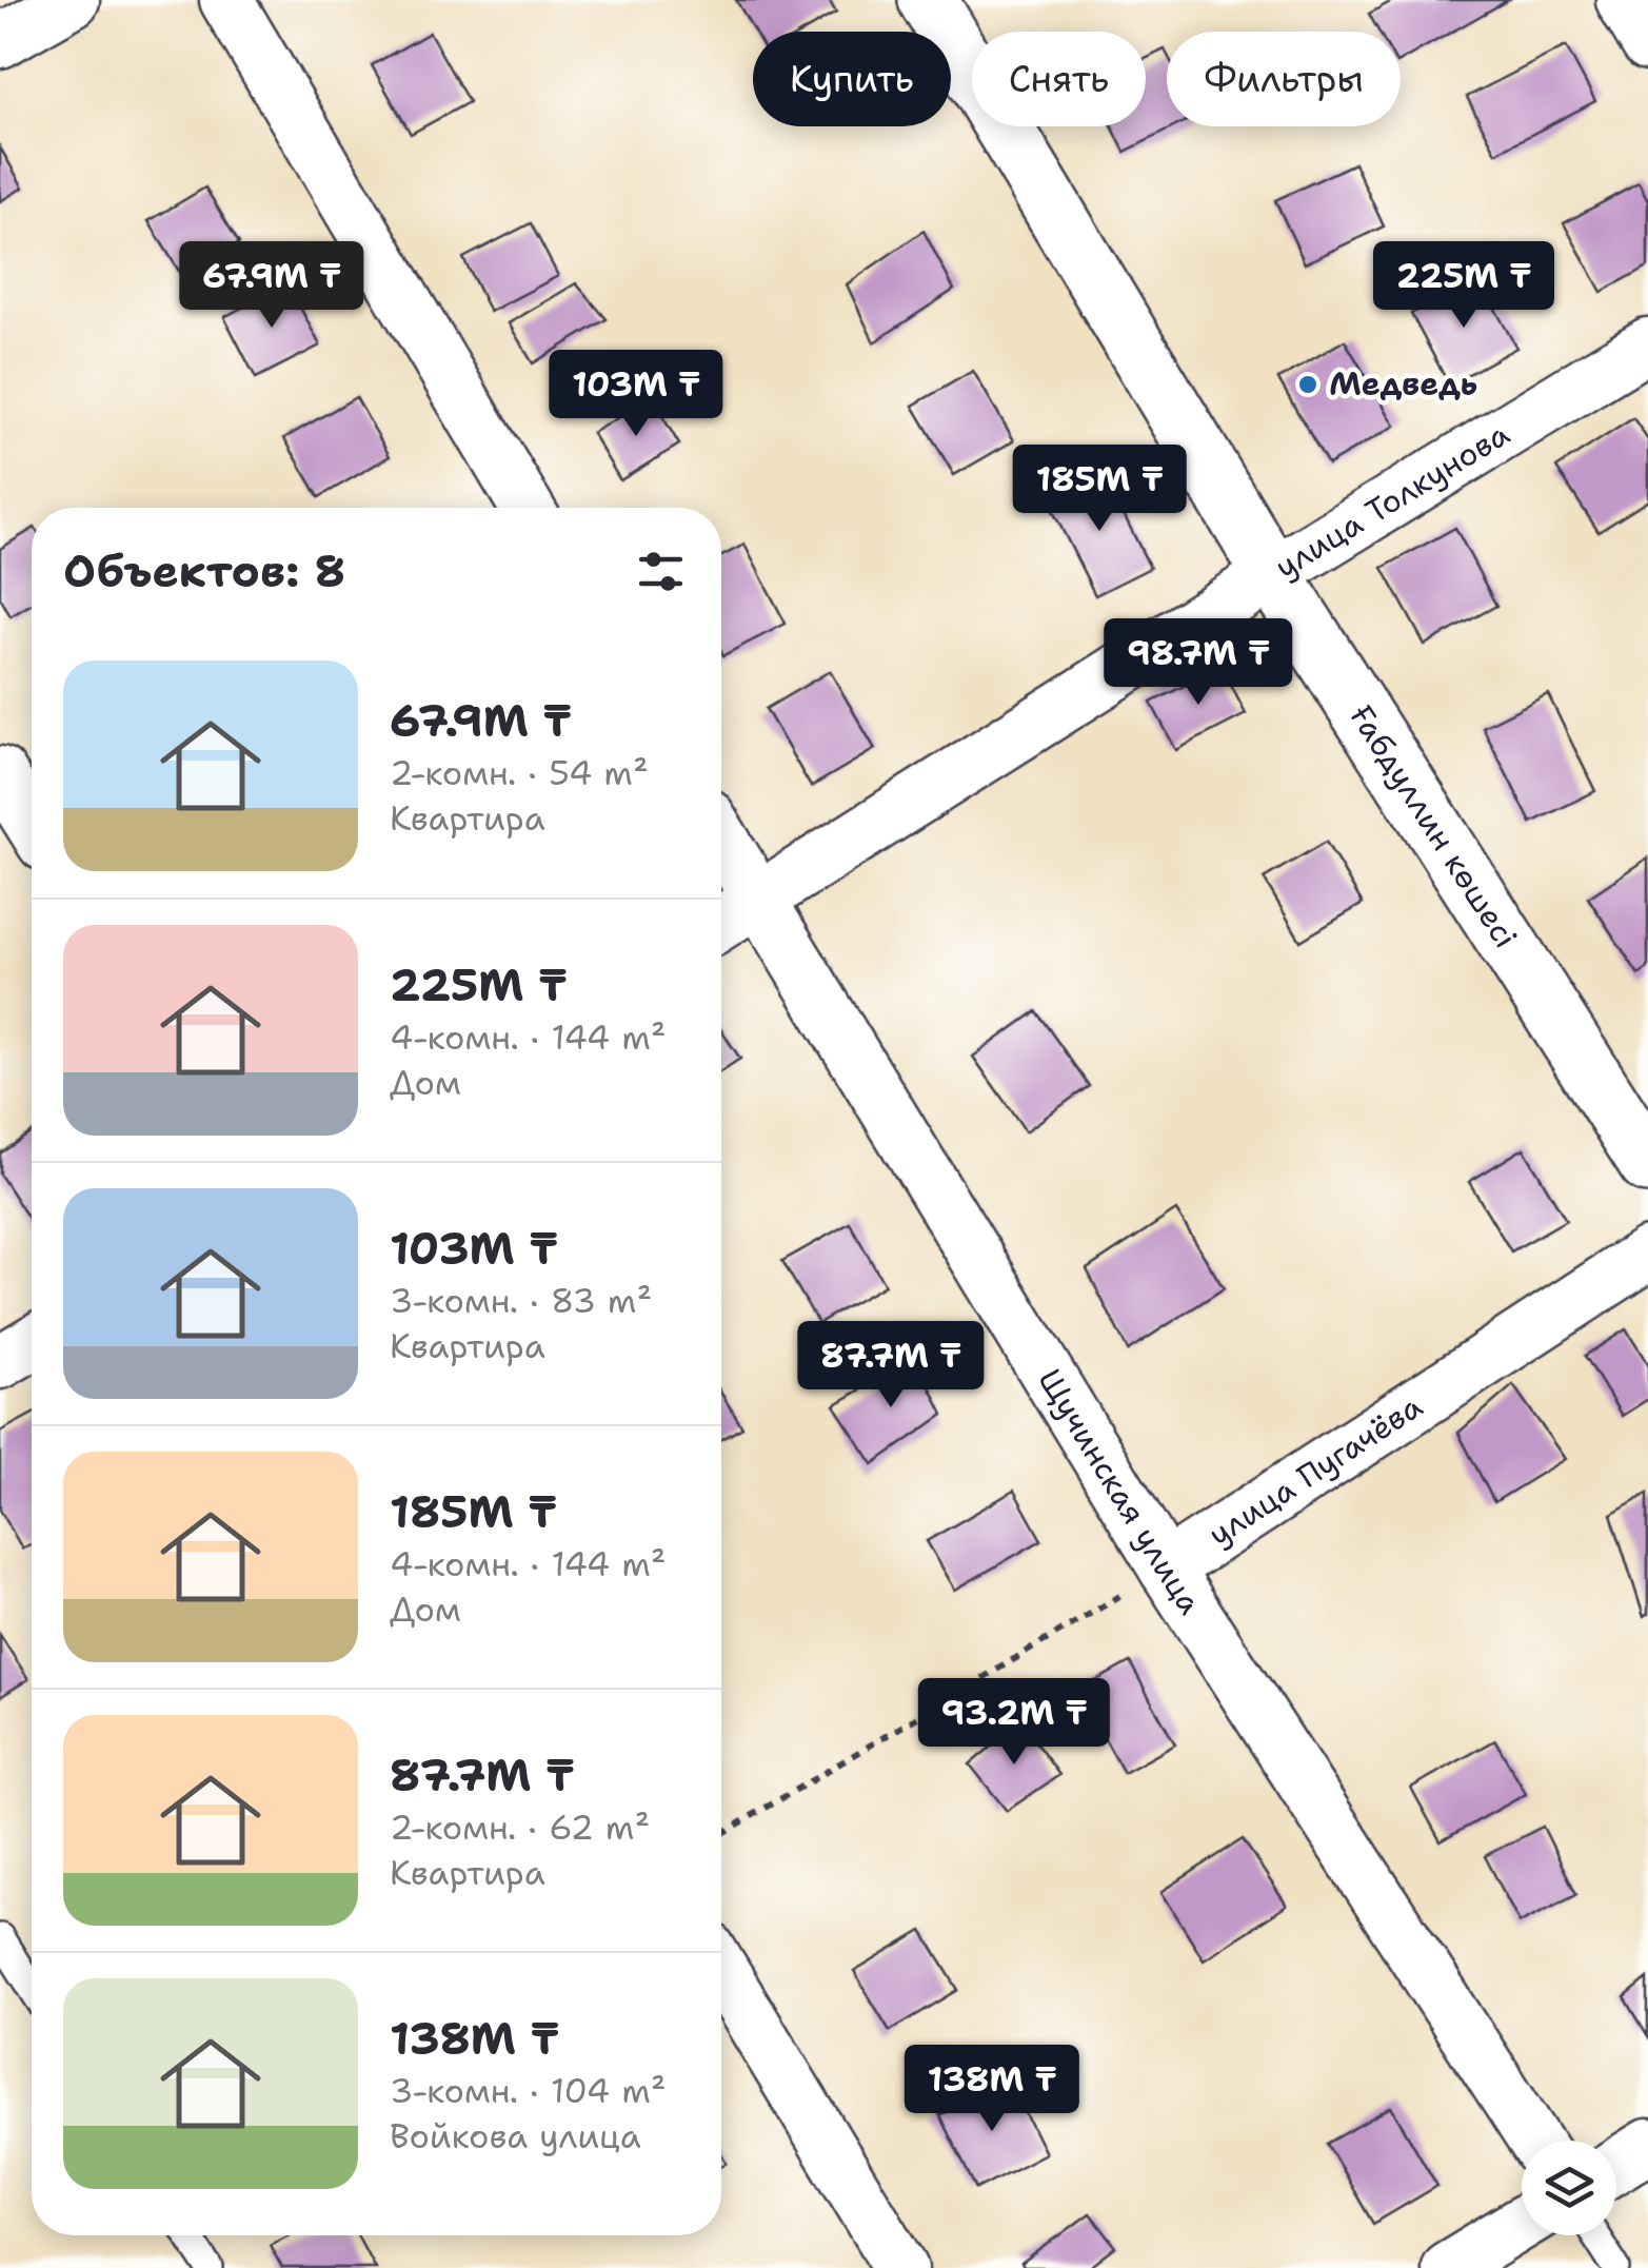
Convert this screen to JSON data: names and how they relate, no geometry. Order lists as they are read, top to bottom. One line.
{"streets":{"street":["улица Толкунова","Ғабдуллин көшесі","улица Пугачёва","Щучинская улица"]},"crossings":[["улица Толкунова","Ғабдуллин көшесі"],["улица Толкунова","Щучинская улица"],["улица Пугачёва","Щучинская улица"]],"places":["Медведь"],"page":{"chip":["Купить","Снять","Фильтры"],"price":["67.9M ₸","225M ₸","103M ₸","185M ₸","98.7M ₸","87.7M ₸","93.2M ₸","138M ₸"],"heading":"Объектов: 8","list":[{"name":"67.9M ₸","note":"2-комн. · 54 m² · Квартира"},{"name":"225M ₸","note":"4-комн. · 144 m² · Дом"},{"name":"103M ₸","note":"3-комн. · 83 m² · Квартира"},{"name":"185M ₸","note":"4-комн. · 144 m² · Дом"},{"name":"87.7M ₸","note":"2-комн. · 62 m² · Квартира"},{"name":"138M ₸","note":"3-комн. · 104 m² · Войкова улица"}]}}
